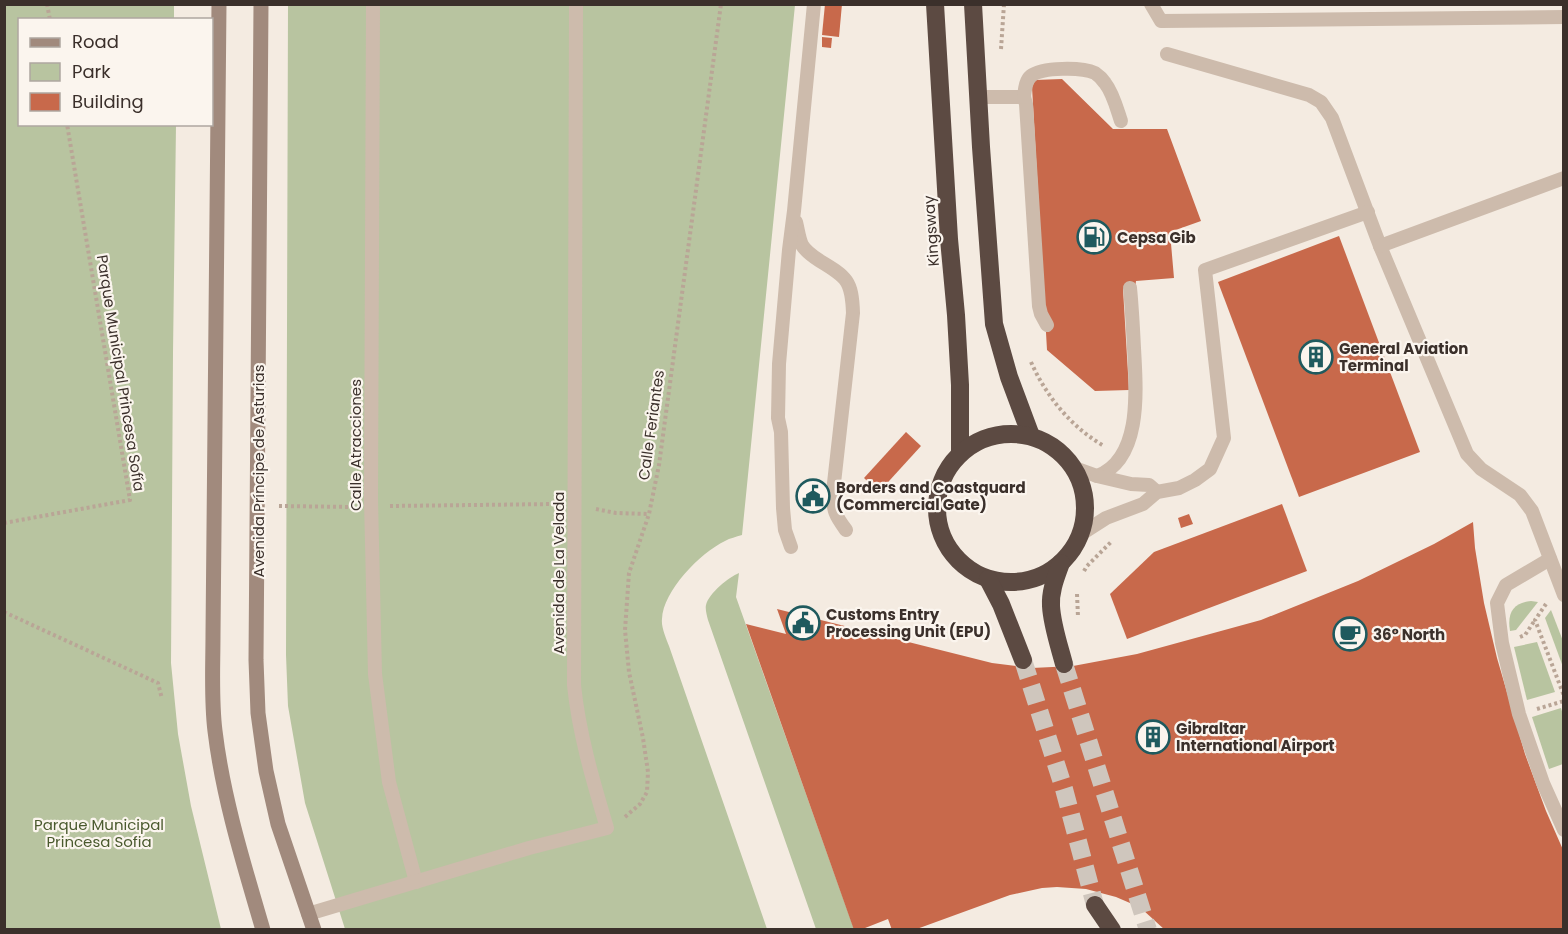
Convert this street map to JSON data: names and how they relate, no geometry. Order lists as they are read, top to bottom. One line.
{"streets":{"highway":["Kingsway"],"main road":["Avenida Príncipe de Asturias"],"lane":["Calle Atracciones","Avenida de La Velada"],"path":["Parque Municipal Princesa Sofía","Calle Feriantes"]},"crossings":[["Calle Feriantes","Avenida de La Velada"]],"parks":["Parque Municipal Princesa Sofia"],"places":{"fuel station":["Cepsa Gib"],"building":["General Aviation Terminal","Gibraltar International Airport"],"public building":["Borders and Coastguard (Commercial Gate)","Customs Entry Processing Unit (EPU)"],"cafe":["36° North"]},"legend":["Road","Park","Building"]}
